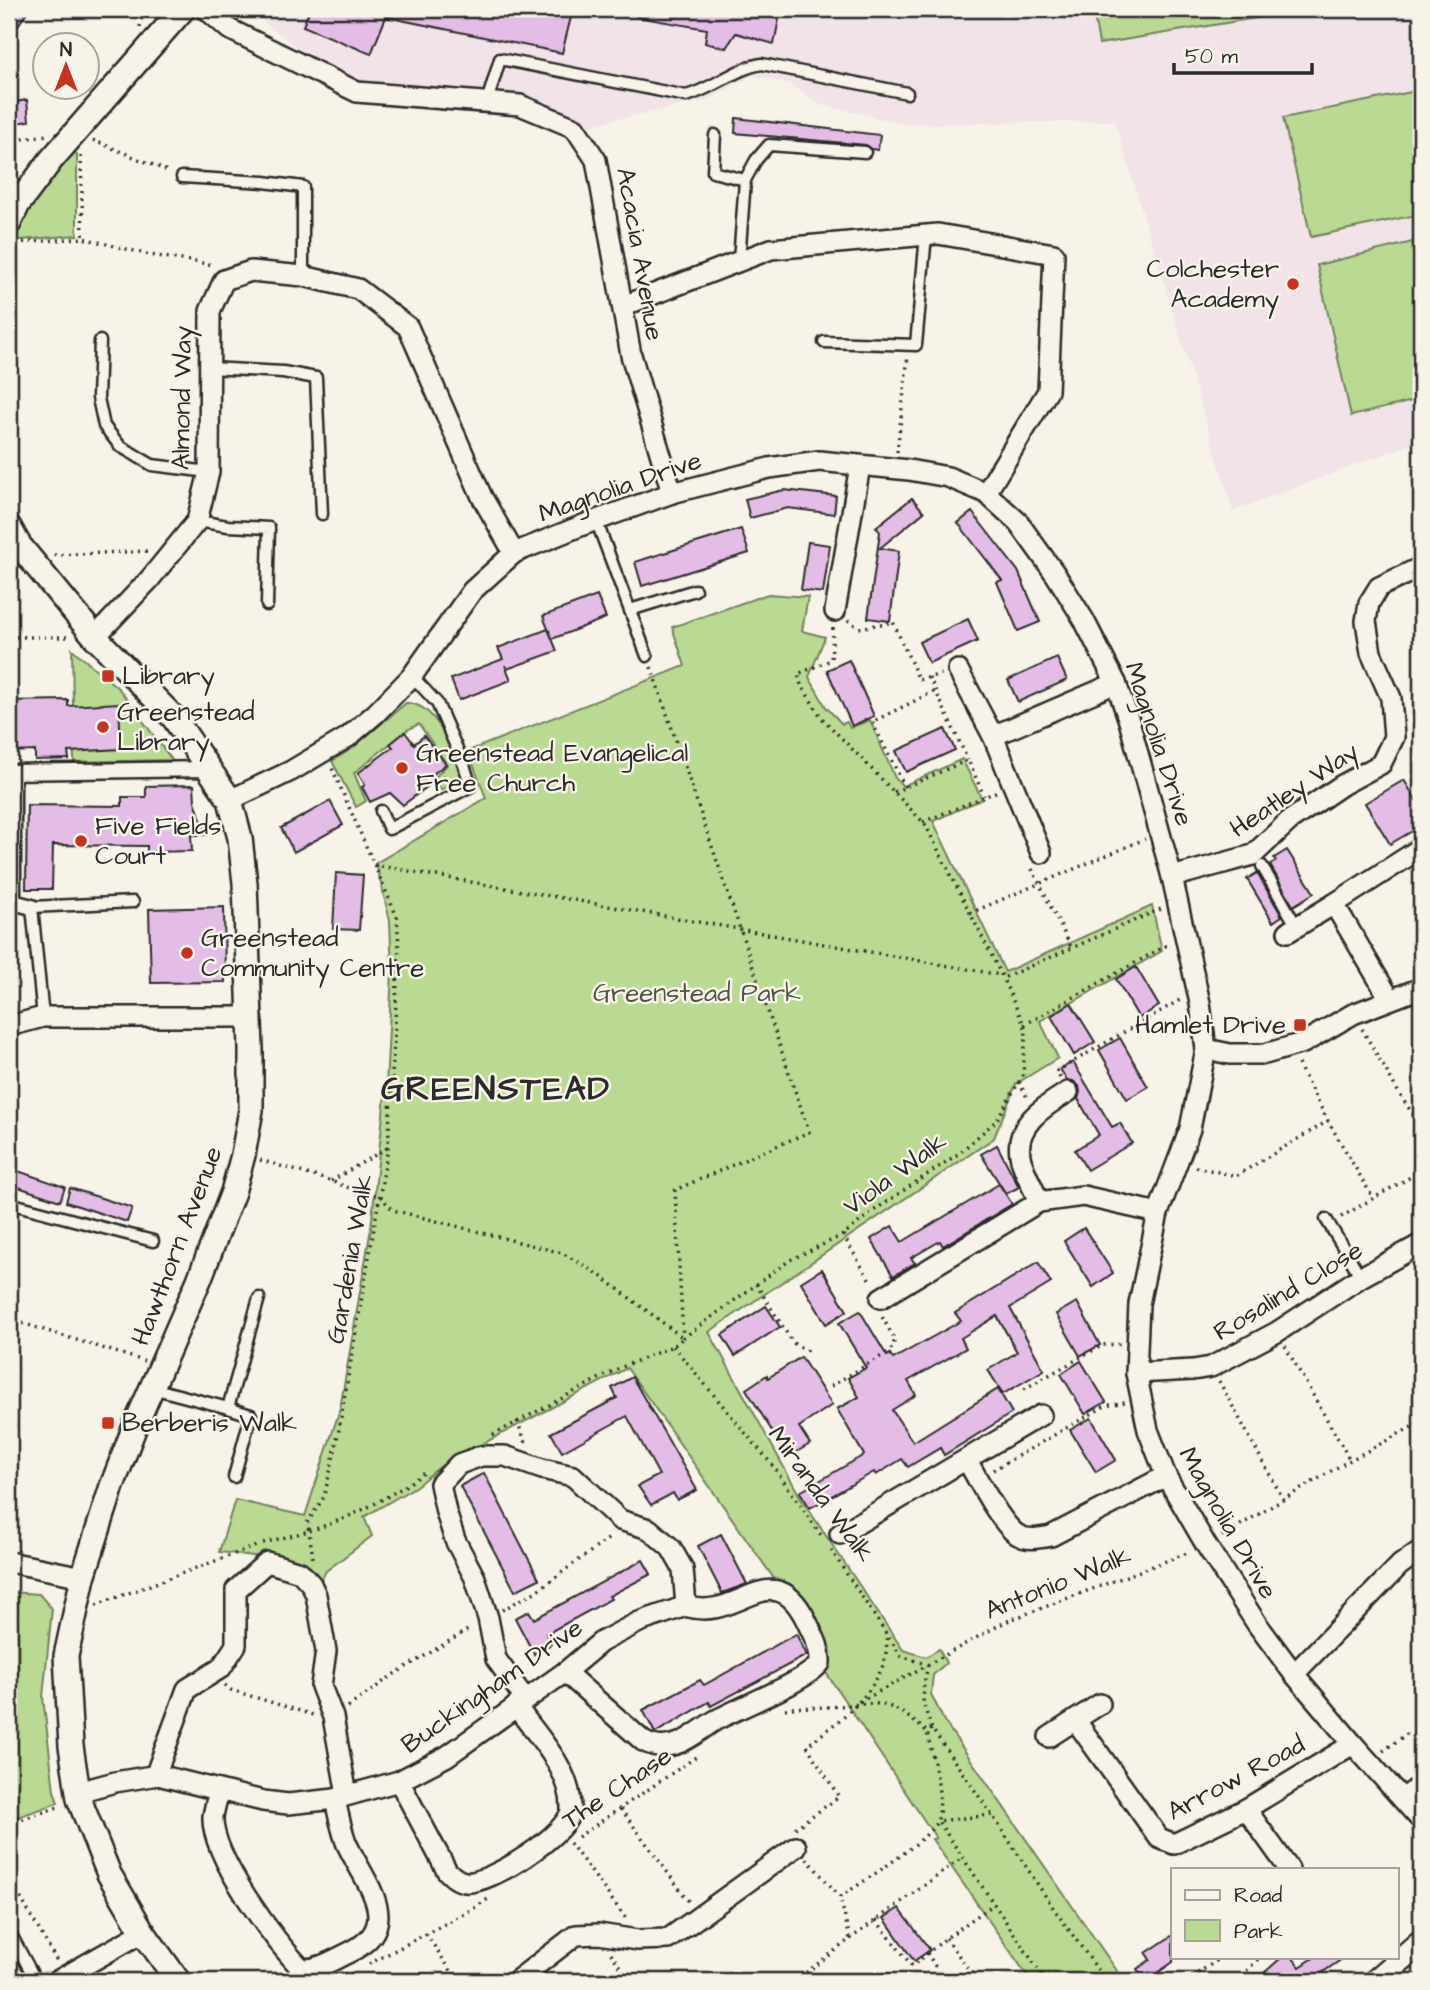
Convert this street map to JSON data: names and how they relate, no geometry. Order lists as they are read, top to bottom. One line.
{"streets":{"street":["Acacia Avenue","Almond Way","Magnolia Drive","Heatley Way","Hawthorn Avenue","Rosalind Close","Miranda Walk","Buckingham Drive","Arrow Road"],"path":["Viola Walk","Gardenia Walk","Antonio Walk","The Chase"]},"crossings":[["Acacia Avenue","Magnolia Drive"],["Almond Way","Hawthorn Avenue"],["Magnolia Drive","Heatley Way"],["Magnolia Drive","Hawthorn Avenue"],["Magnolia Drive","Gardenia Walk"],["Magnolia Drive","Rosalind Close"],["Magnolia Drive","Antonio Walk"],["Magnolia Drive","Arrow Road"],["Viola Walk","Miranda Walk"],["Hawthorn Avenue","Buckingham Drive"],["Miranda Walk","Antonio Walk"]],"districts":["GREENSTEAD"],"parks":["Greenstead Park"],"places":{"other":["Colchester Academy","Greenstead Library","Greenstead Evangelical Free Church","Five Fields Court","Greenstead Community Centre"],"transit":["Library","Hamlet Drive","Berberis Walk"]},"legend":["Road","Park"],"scale_bar":"50 m","north":"top"}
